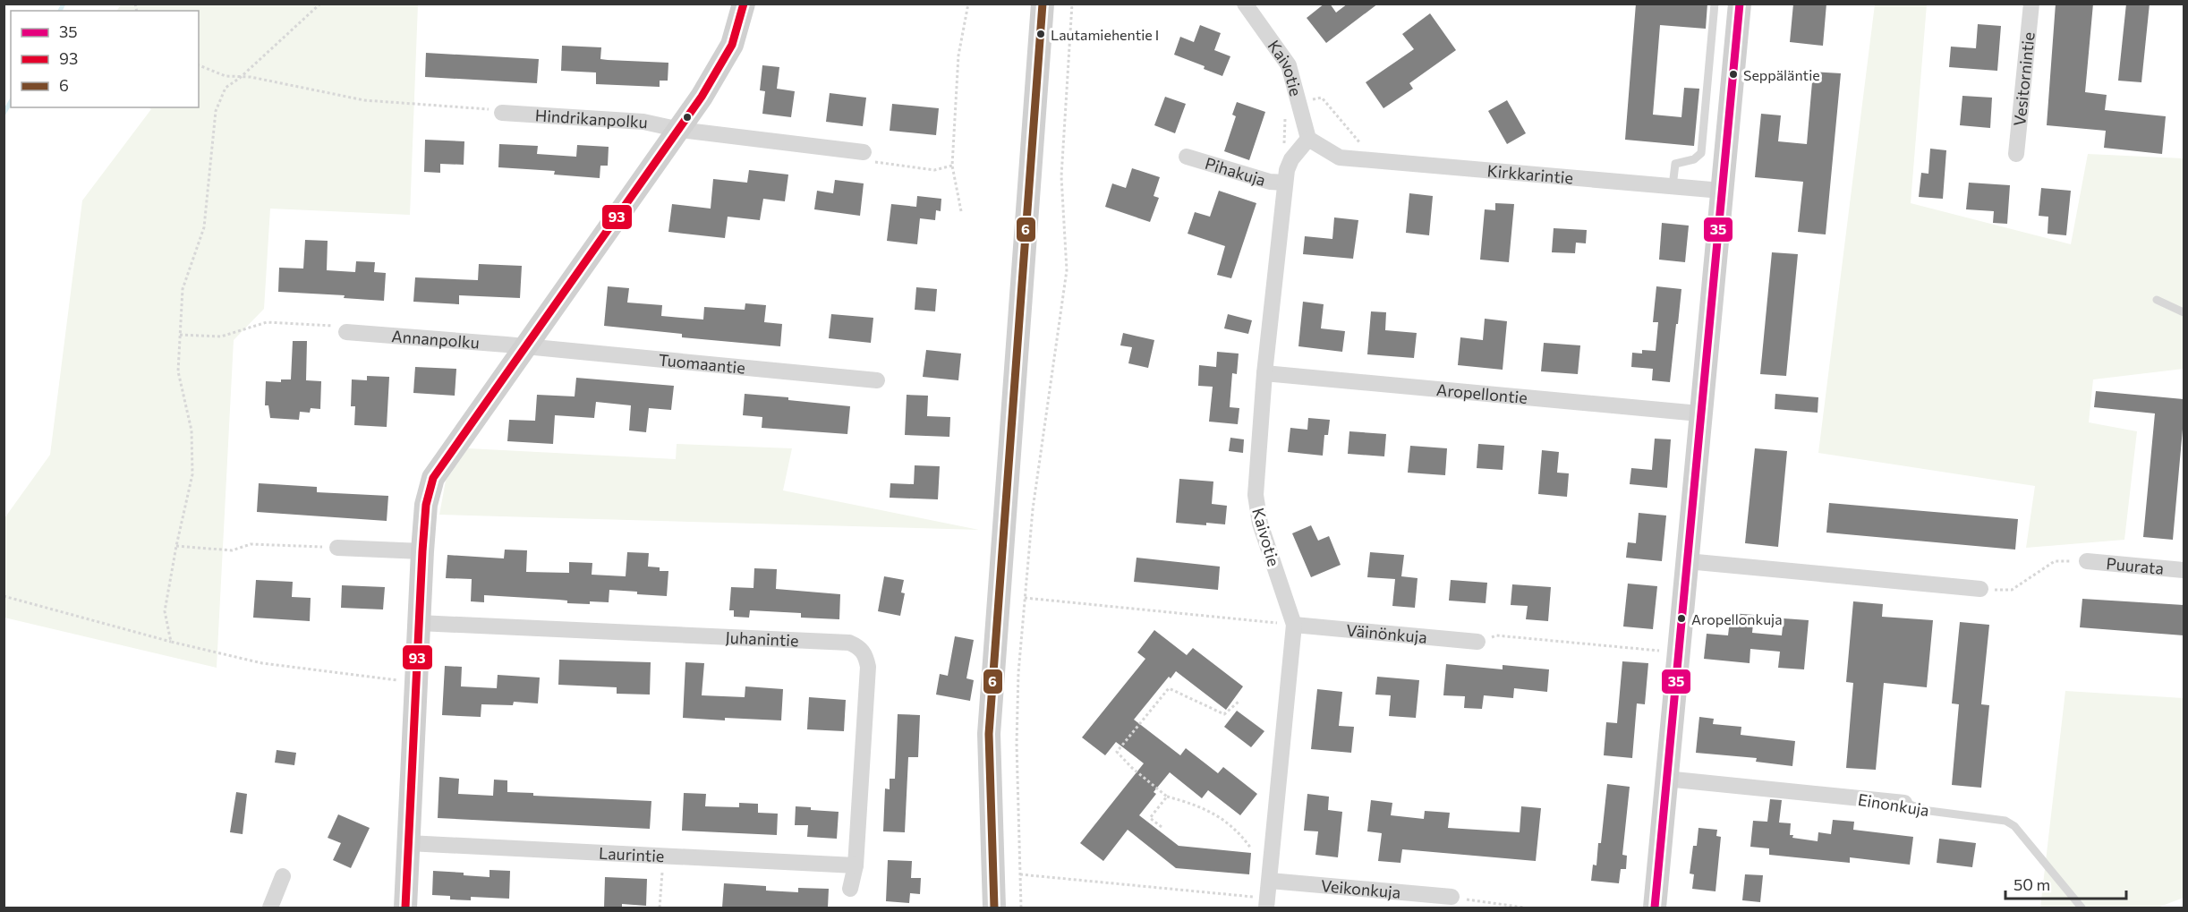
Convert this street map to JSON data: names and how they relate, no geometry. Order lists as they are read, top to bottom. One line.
{"streets":{"street":["Kaivotie","Vesitornintie","Hindrikanpolku","Pihakuja","Kirkkarintie","Annanpolku","Tuomaantie","Aropellontie","Puurata","Väinönkuja","Juhanintie","Einonkuja","Laurintie","Veikonkuja"]},"crossings":[["Kaivotie","Pihakuja"],["Kaivotie","Kirkkarintie"],["Kaivotie","Aropellontie"],["Kaivotie","Väinönkuja"],["Kaivotie","Veikonkuja"],["Annanpolku","Tuomaantie"],["Juhanintie","Laurintie"]],"places":["Lautamiehentie I","Seppäläntie","Aropellonkuja"],"lines":["transit line 35","transit line 93","transit line 6"],"legend":["35","93","6"],"scale_bar":"50 m"}
